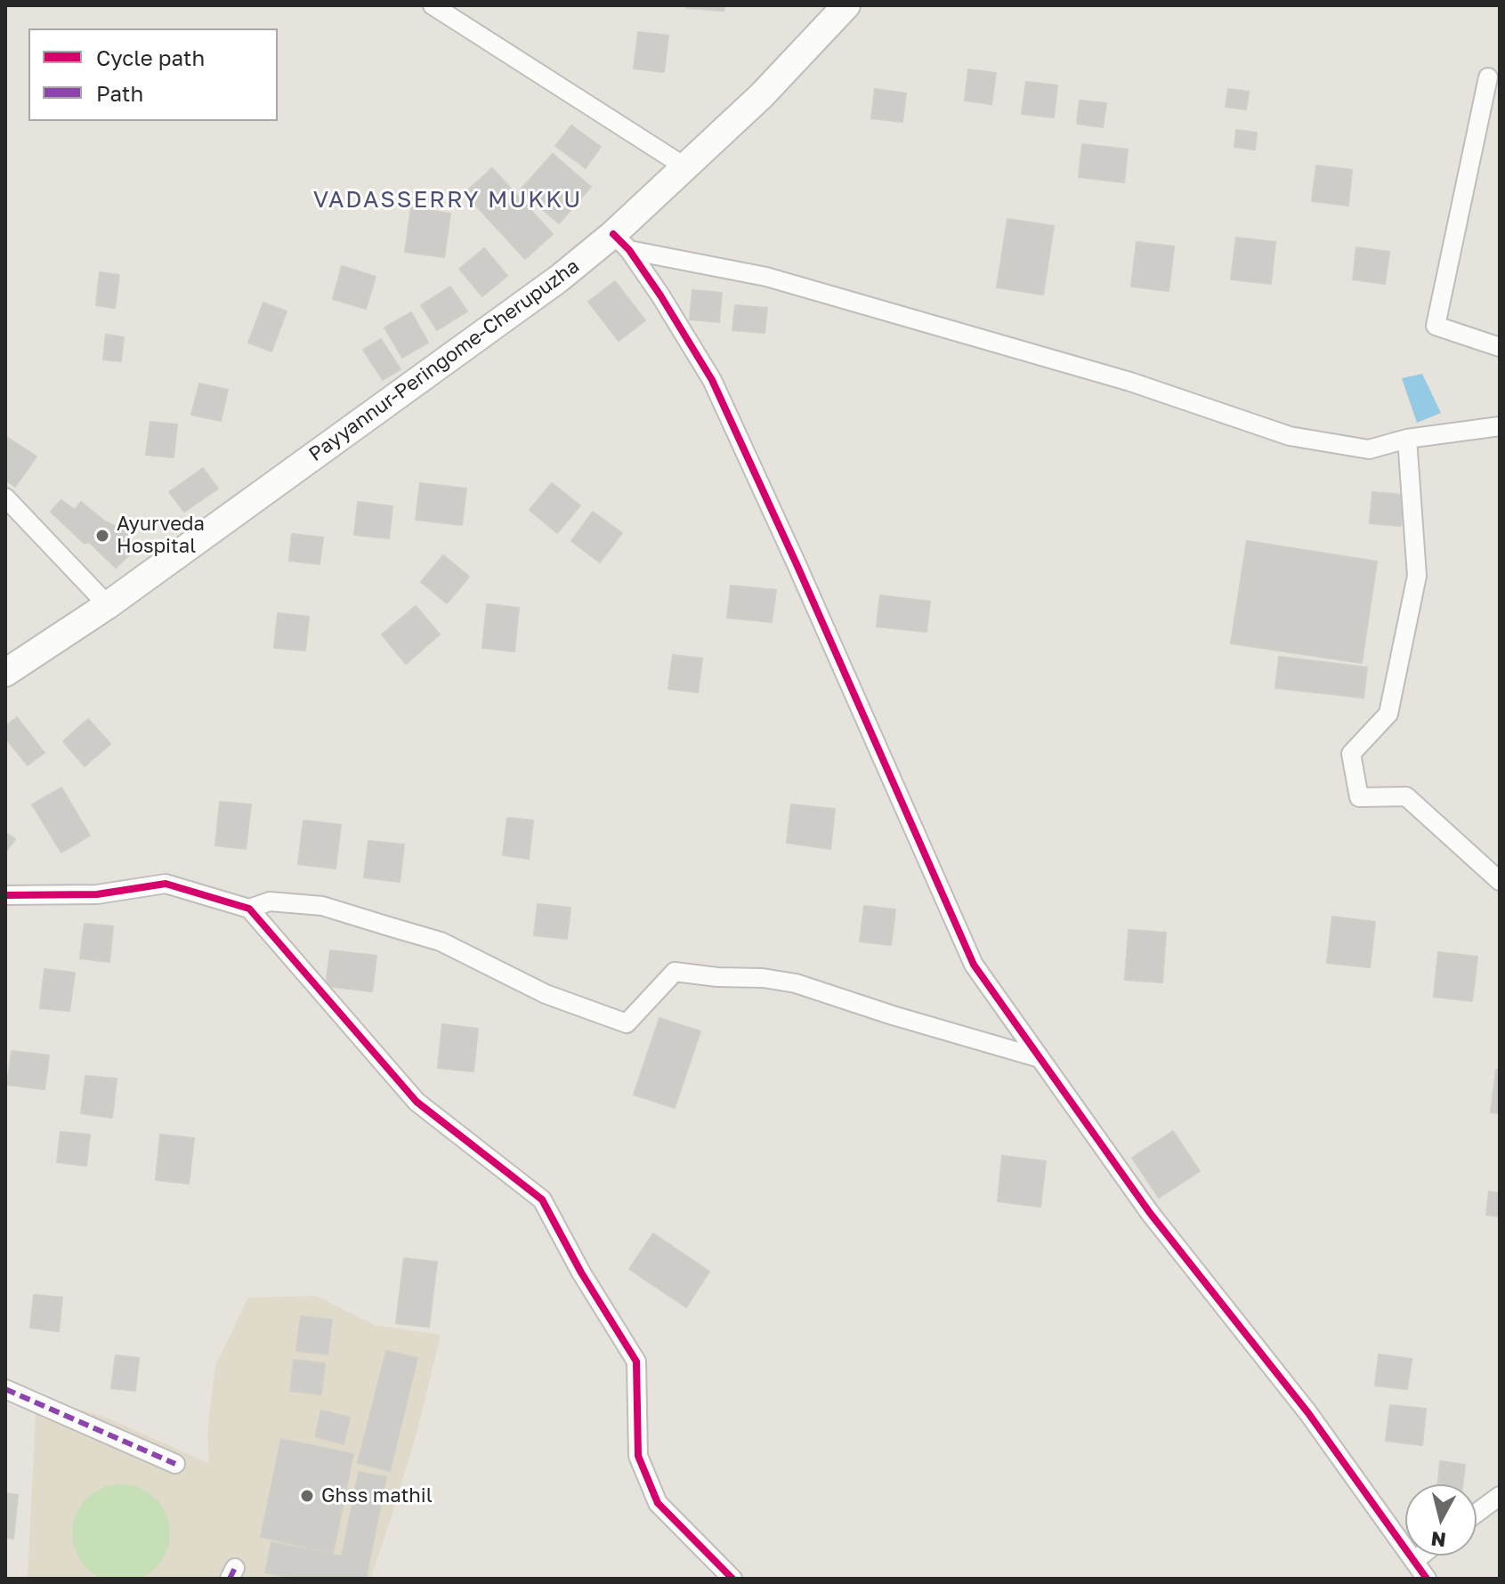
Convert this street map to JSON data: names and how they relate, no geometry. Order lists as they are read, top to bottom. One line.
{"streets":{"main road":["Payyannur-Peringome-Cherupuzha"]},"districts":["VADASSERRY MUKKU"],"places":["Ayurveda Hospital","Ghss mathil"],"legend":["Cycle path","Path"],"north":"bottom"}
